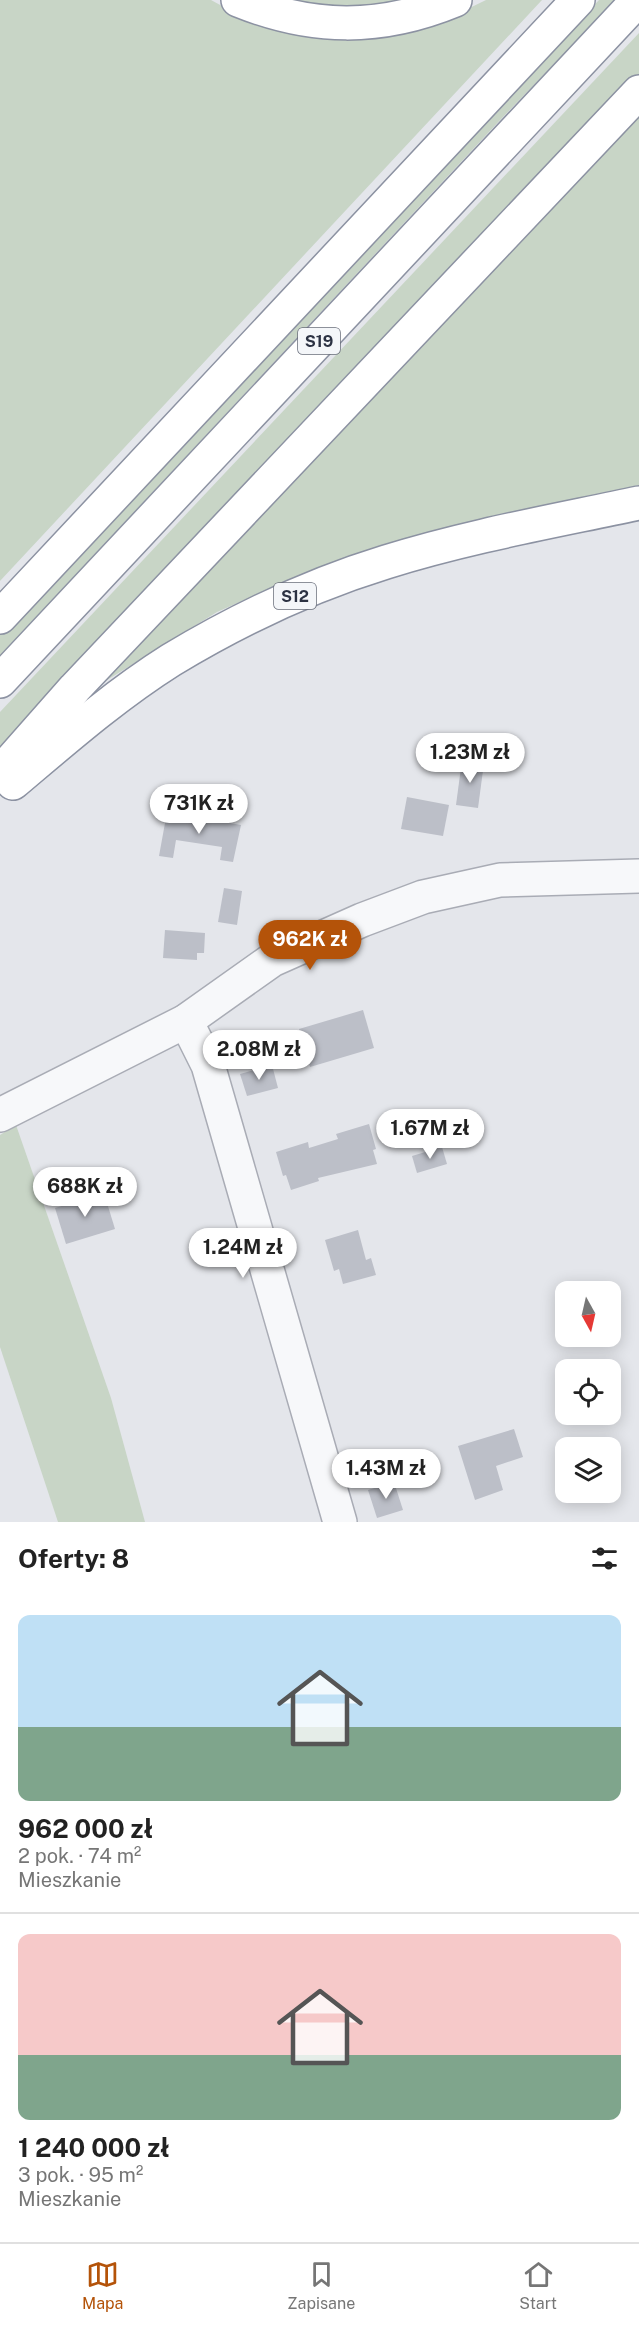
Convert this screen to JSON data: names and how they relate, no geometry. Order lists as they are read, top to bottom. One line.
{"streets":{"highway":["S19","S12"]},"north":"bottom","page":{"price":["1.23M zł","731K zł","962K zł","2.08M zł","1.67M zł","688K zł","1.24M zł","1.43M zł"],"heading":"Oferty: 8","list":[{"name":"962 000 zł","note":"2 pok. · 74 m² · Mieszkanie"},{"name":"1 240 000 zł","note":"3 pok. · 95 m² · Mieszkanie"}],"tabs":["Mapa","Zapisane","Start"]}}
